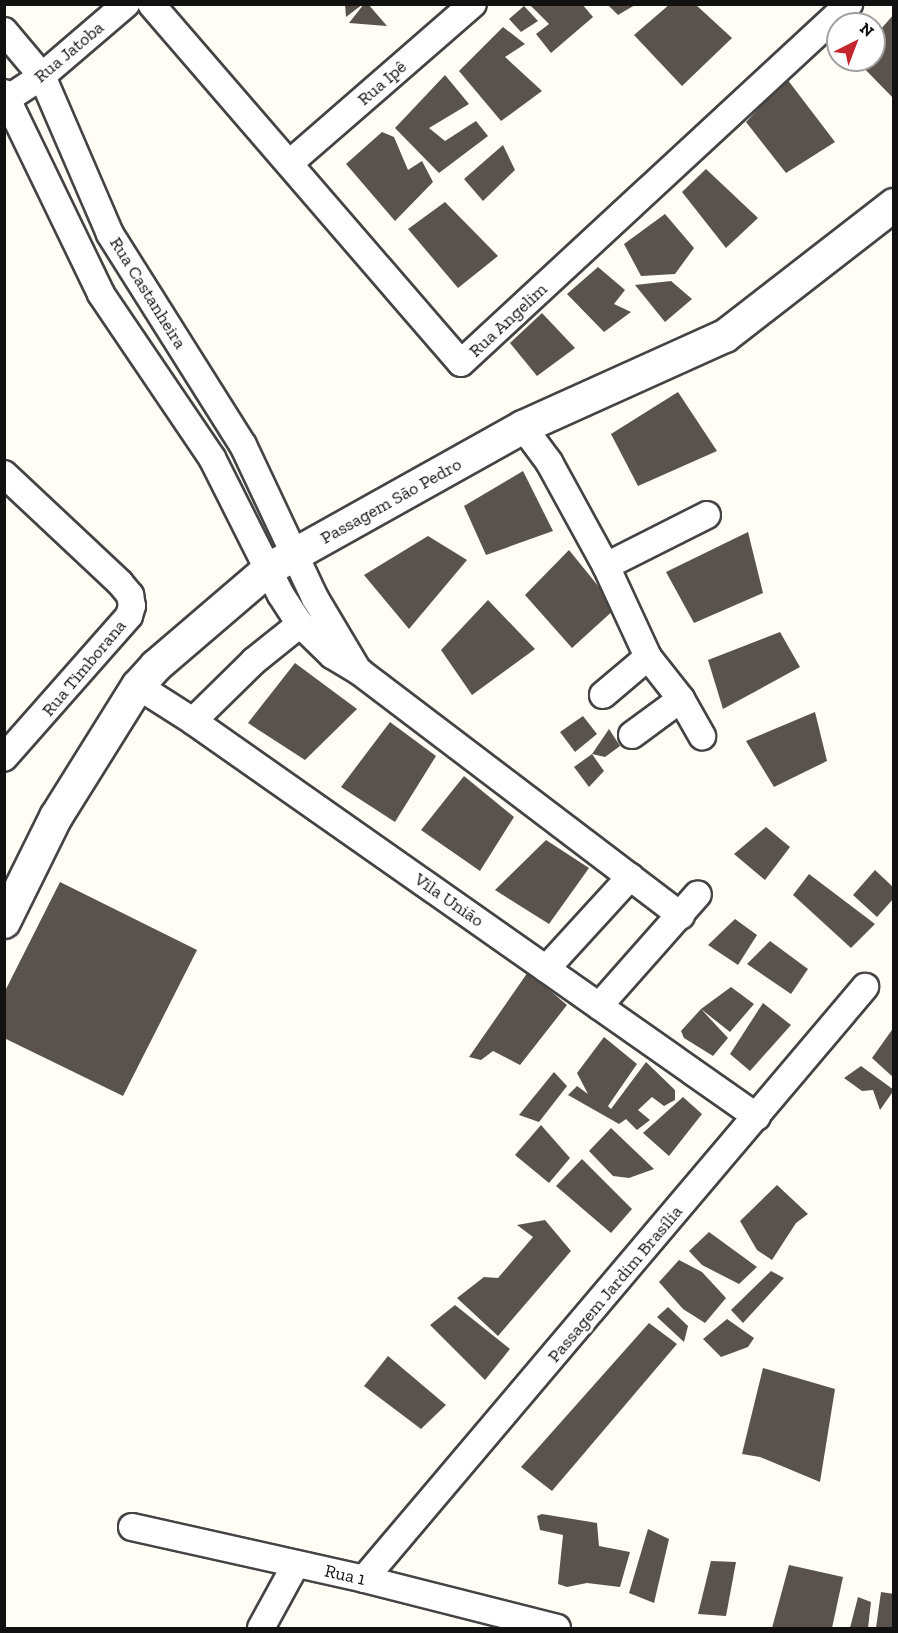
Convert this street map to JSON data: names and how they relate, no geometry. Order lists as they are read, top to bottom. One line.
{"streets":{"street":["Rua Jatoba","Rua Ipê","Rua Castanheira","Rua Angelim","Passagem São Pedro","Rua Timborana","Vila União","Passagem Jardim Brasília","Rua 1"]},"crossings":[["Rua Jatoba","Rua Castanheira"],["Rua Ipê","Rua Angelim"],["Rua Castanheira","Passagem São Pedro"],["Passagem São Pedro","Vila União"],["Vila União","Passagem Jardim Brasília"],["Passagem Jardim Brasília","Rua 1"]],"north":"top right"}
